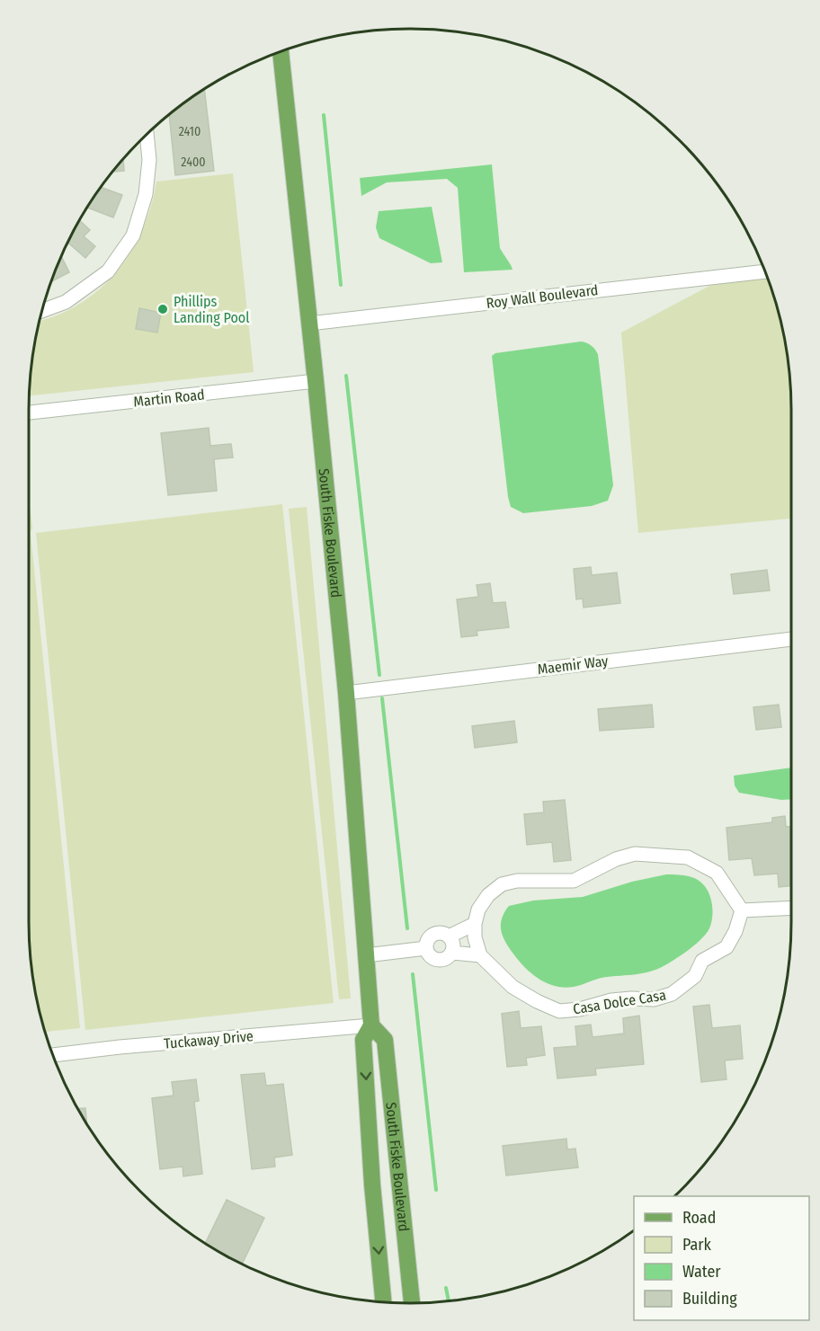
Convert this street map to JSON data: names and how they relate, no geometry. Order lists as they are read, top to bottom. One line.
{"streets":{"main road":["South Fiske Boulevard"],"street":["Roy Wall Boulevard","Martin Road","Maemir Way","Casa Dolce Casa","Tuckaway Drive"]},"crossings":[["Roy Wall Boulevard","South Fiske Boulevard"],["Martin Road","South Fiske Boulevard"],["South Fiske Boulevard","Maemir Way"],["South Fiske Boulevard","Tuckaway Drive"]],"places":["Phillips Landing Pool"],"house_numbers":["2410","2400"],"legend":["Road","Park","Water","Building"]}
